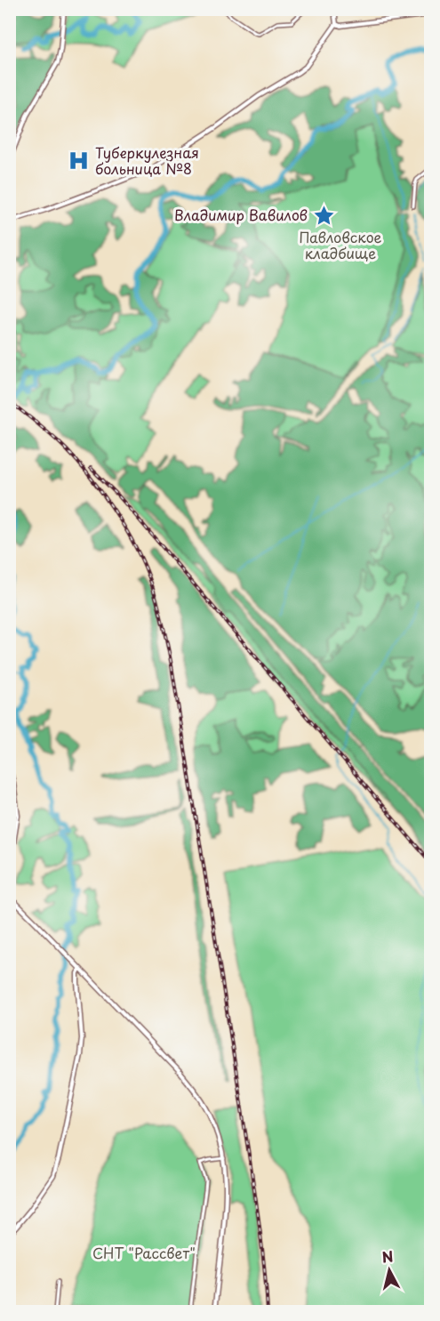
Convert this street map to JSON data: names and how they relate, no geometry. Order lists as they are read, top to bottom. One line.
{"parks":["Павловское кладбище","СНТ \"Рассвет\""],"places":{"hospital":["Туберкулезная больница №8"],"place":["Владимир Вавилов"]},"north":"top"}
